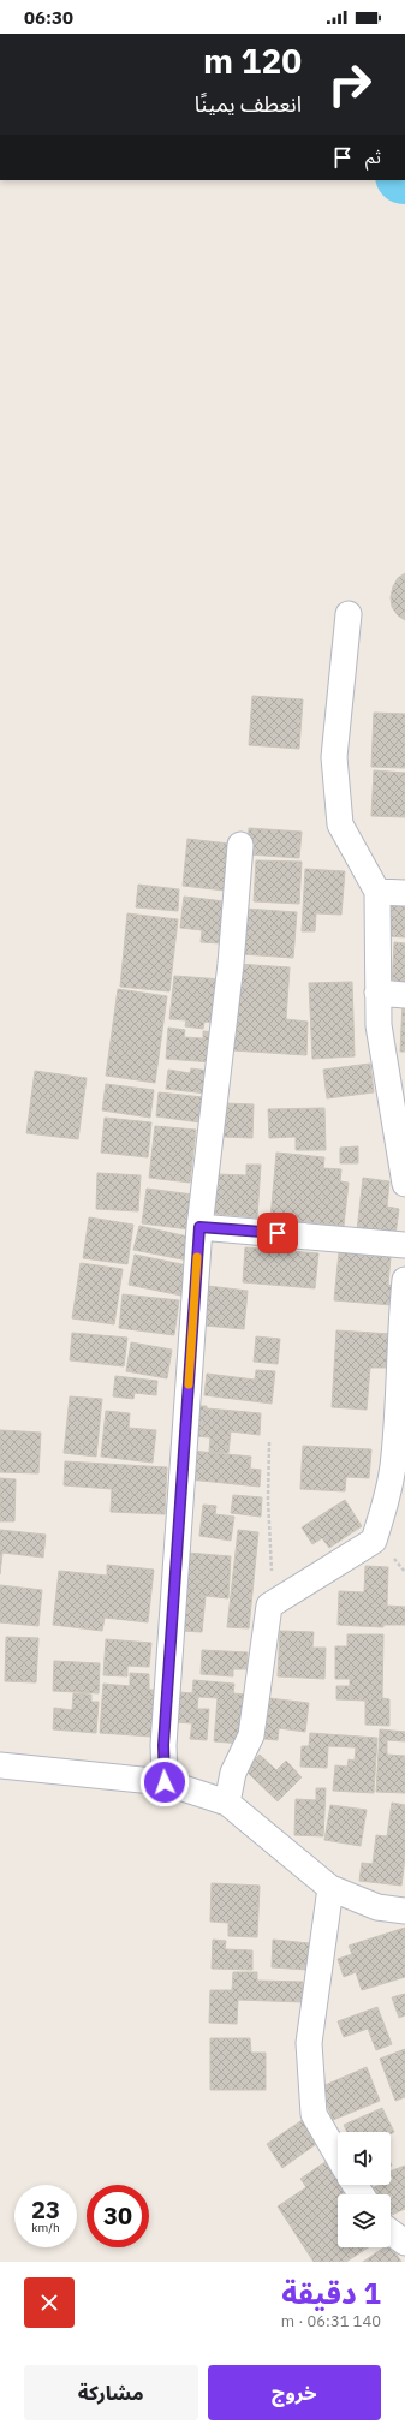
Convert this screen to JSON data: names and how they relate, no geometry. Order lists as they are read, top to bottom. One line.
{"page":{"status":"06:30","turn":["120 m","انعطف يمينًا"],"then":"ثم","speed":"23 km/h","limit":"30","heading":["1 دقيقة","140 m · 06:31"],"buttons":["خروج","مشاركة"]}}
